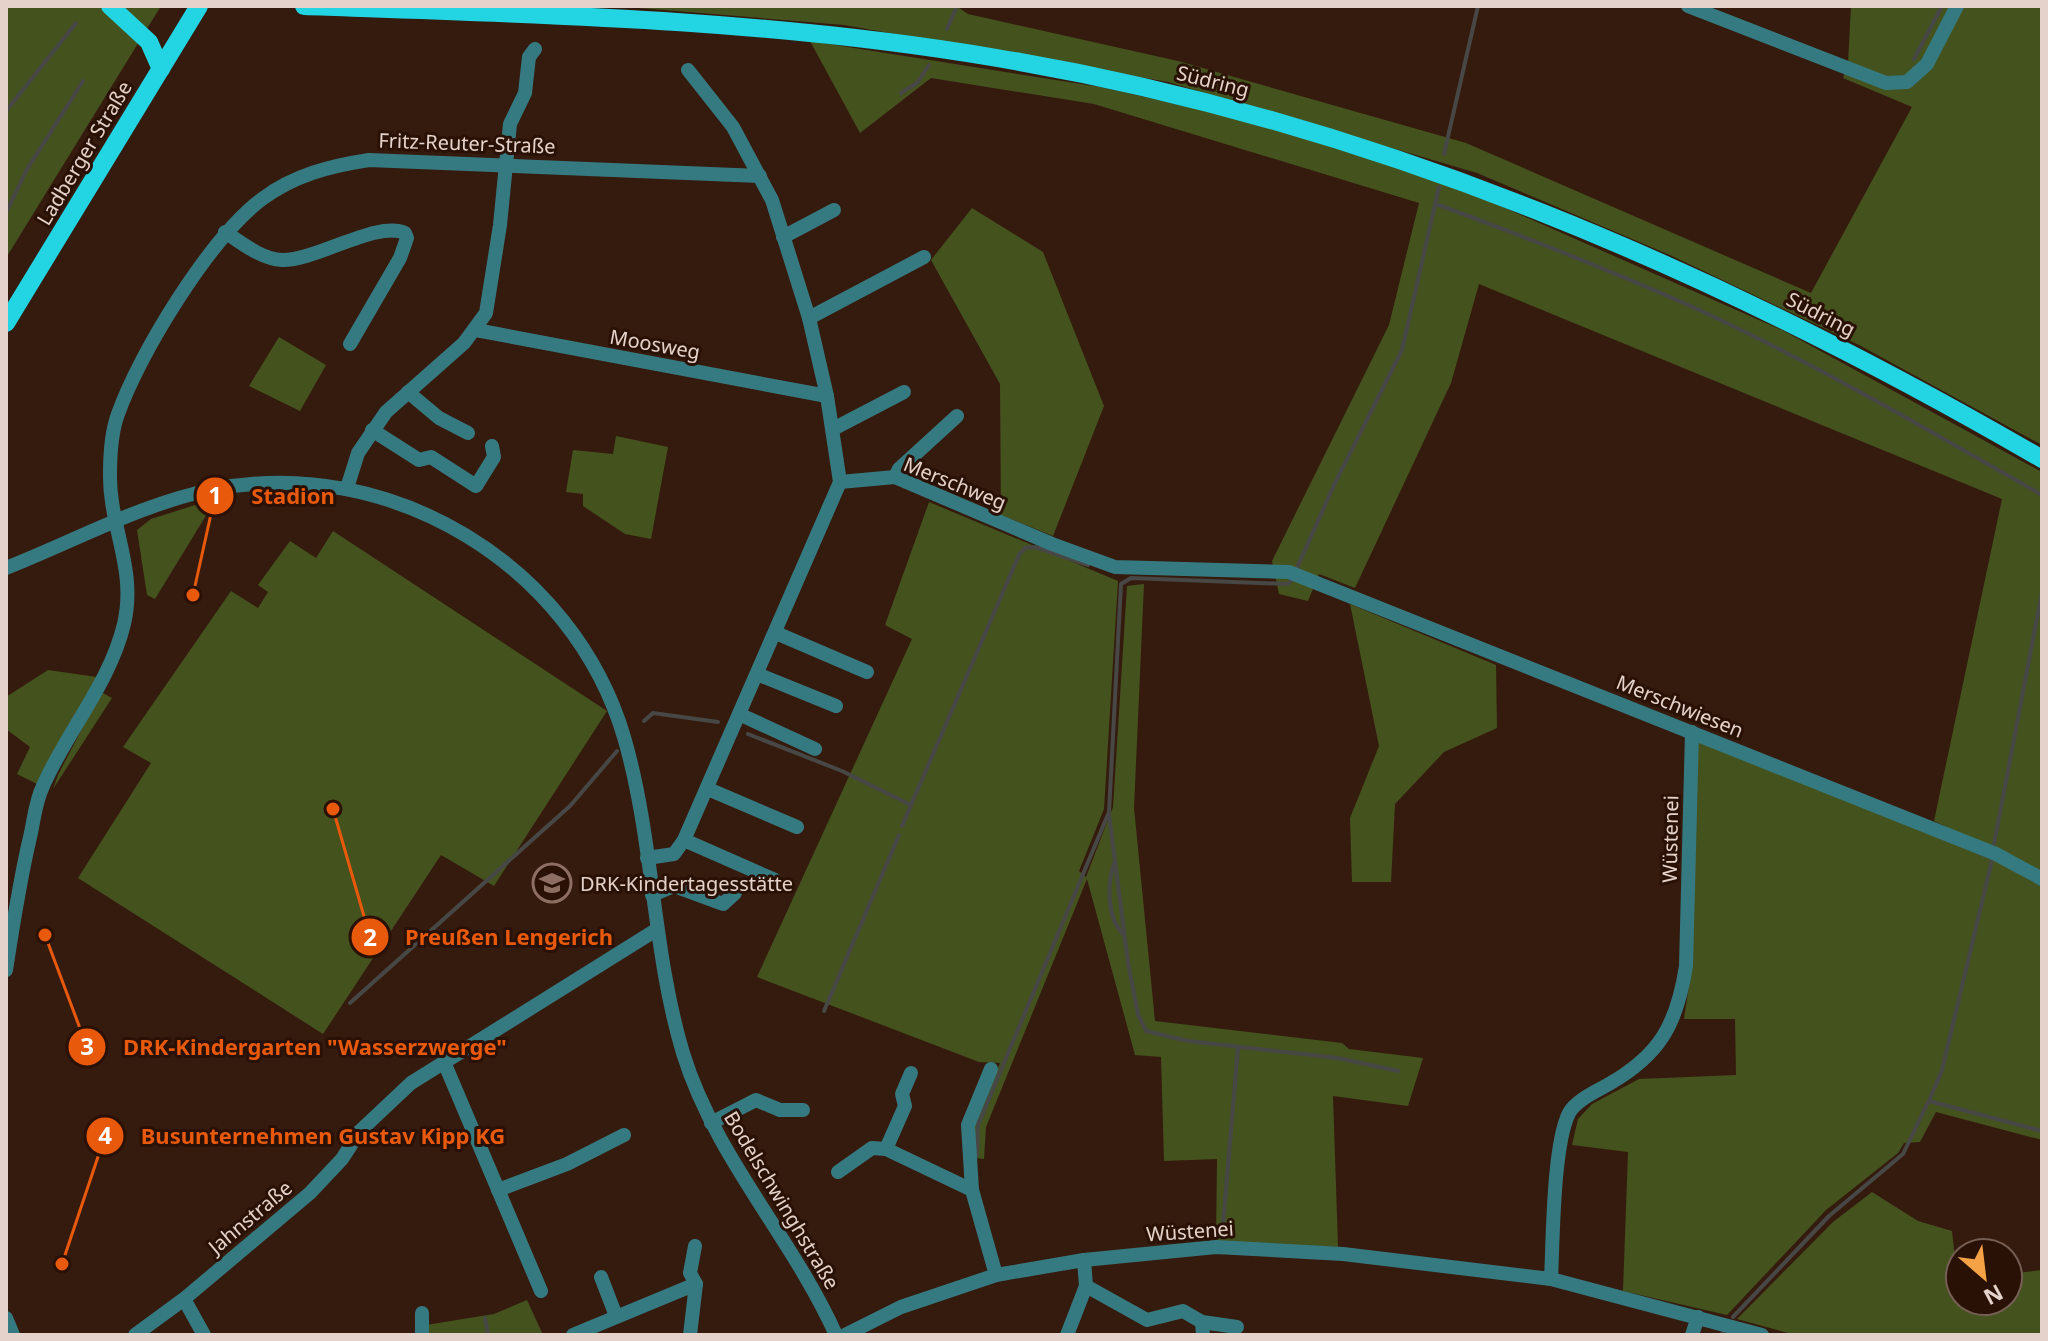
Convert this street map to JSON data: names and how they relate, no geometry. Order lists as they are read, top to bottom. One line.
{"streets":{"main road":["Südring","Ladberger Straße"],"street":["Fritz-Reuter-Straße","Moosweg","Merschweg","Merschwiesen","Wüstenei","Bodelschwinghstraße","Jahnstraße"]},"crossings":[["Fritz-Reuter-Straße","Bodelschwinghstraße"],["Merschweg","Merschwiesen"],["Merschwiesen","Wüstenei"],["Bodelschwinghstraße","Jahnstraße"]],"places":{"other":["Stadion","Preußen Lengerich","DRK-Kindergarten \"Wasserzwerge\"","Busunternehmen Gustav Kipp KG"],"school or university":["DRK-Kindertagesstätte"]},"north":"bottom right"}
